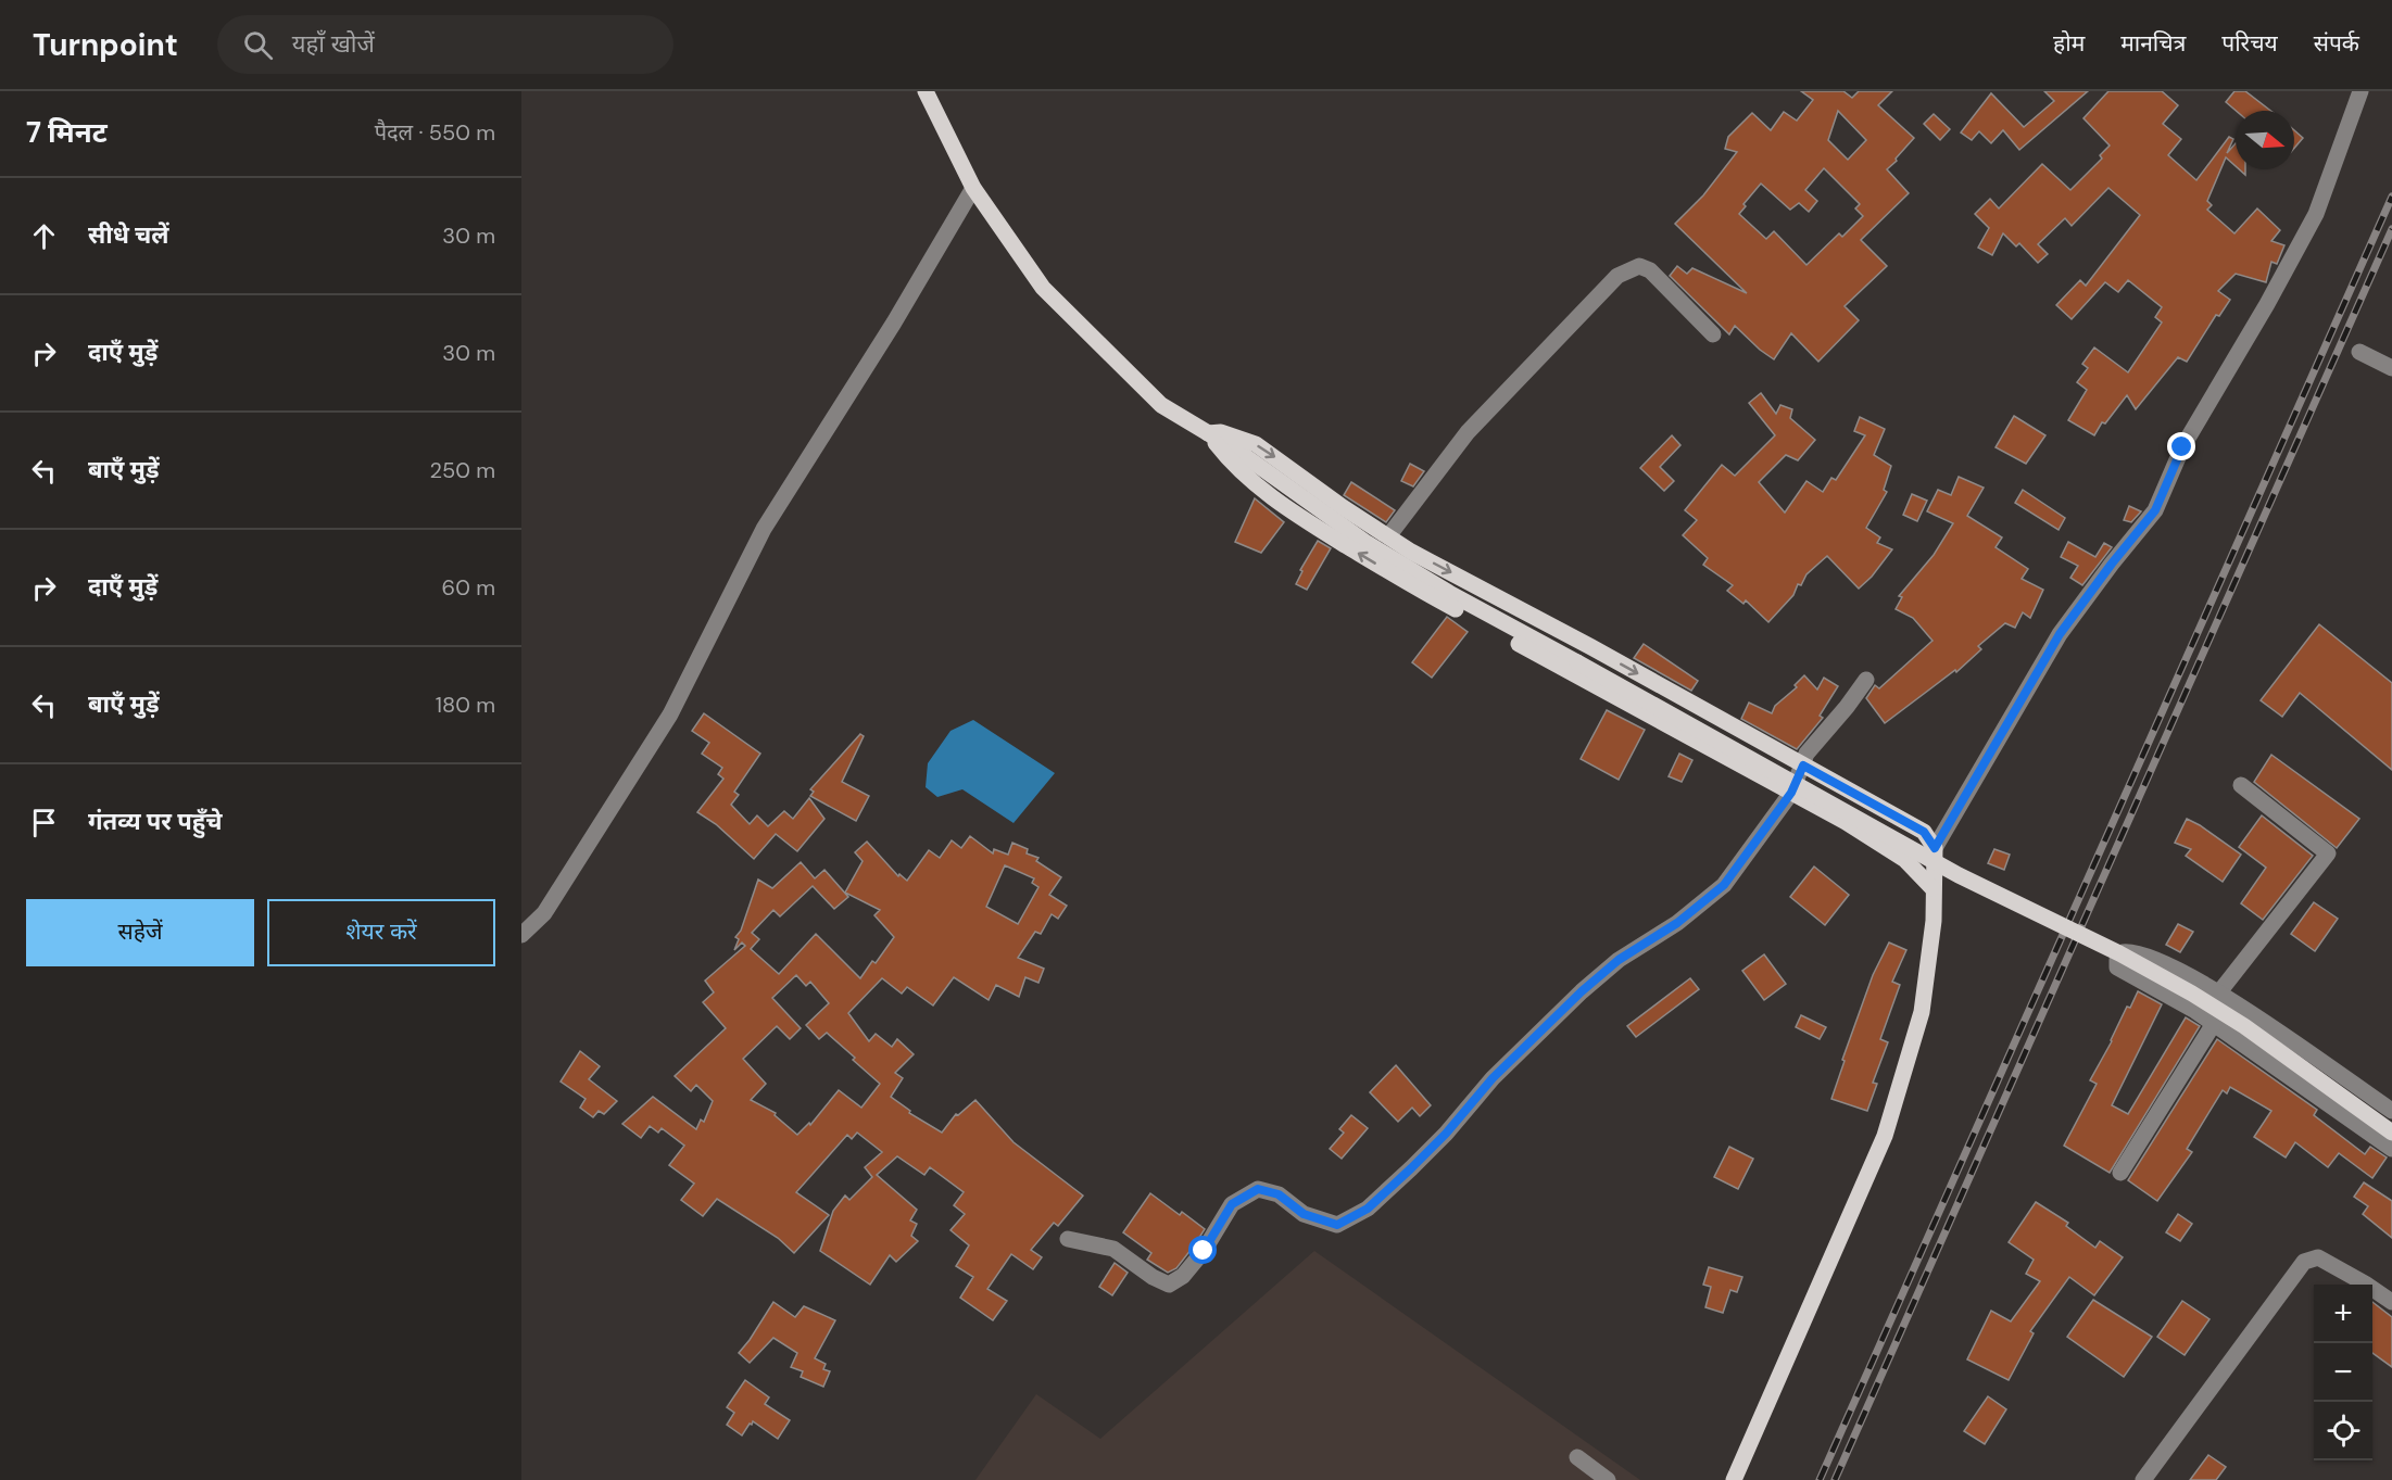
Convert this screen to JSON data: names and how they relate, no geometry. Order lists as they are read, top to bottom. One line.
{"north":"right","page":{"header":"Turnpoint","search":"यहाँ खोजें","nav":["होम","मानचित्र","परिचय","संपर्क"],"heading":["7 मिनट","पैदल · 550 m"],"list":[["सीधे चलें","30 m"],["दाएँ मुड़ें","30 m"],["बाएँ मुड़ें","250 m"],["दाएँ मुड़ें","60 m"],["बाएँ मुड़ें","180 m"],"गंतव्य पर पहुँचे"],"buttons":["सहेजें","शेयर करें"],"map_buttons":["+","−"]}}
